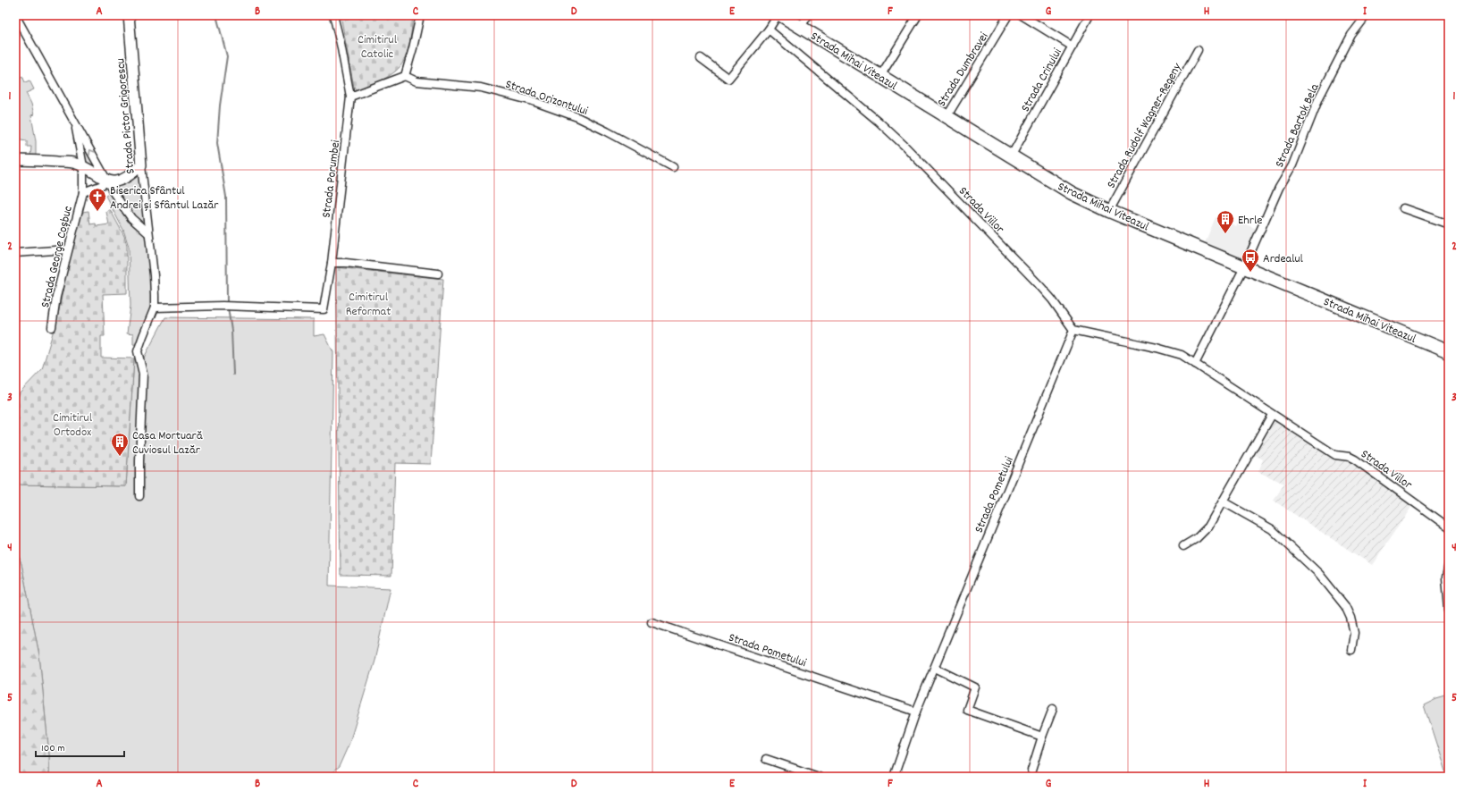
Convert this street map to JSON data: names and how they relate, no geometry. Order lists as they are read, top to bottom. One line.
{"streets":{"highway":["Strada Mihai Viteazul"],"street":["Strada Dumbravei","Strada Crinului","Strada Orizontului","Strada Pictor Grigorescu","Strada Rudolf Wagner-Regeny","Strada Bartok Bela","Strada Porumbei","Strada Viilor","Strada George Coșbuc","Strada Pometului"]},"crossings":[["Strada Mihai Viteazul","Strada Dumbravei"],["Strada Mihai Viteazul","Strada Crinului"],["Strada Mihai Viteazul","Strada Rudolf Wagner-Regeny"],["Strada Mihai Viteazul","Strada Bartok Bela"],["Strada Pictor Grigorescu","Strada Porumbei"],["Strada Pictor Grigorescu","Strada George Coșbuc"],["Strada Viilor","Strada Pometului"]],"parks":["Cimitirul Catolic","Cimitirul Reformat","Cimitirul Ortodox"],"places":{"church":["Biserica Sfântul Andrei și Sfântul Lazăr"],"building":["Ehrle","Casa Mortuară Cuviosul Lazăr"],"bus stop":["Ardealul"]},"scale_bar":"100 m","grid":{"columns":["A","B","C","D","E","F","G","H","I"],"rows":["1","2","3","4","5"]}}
